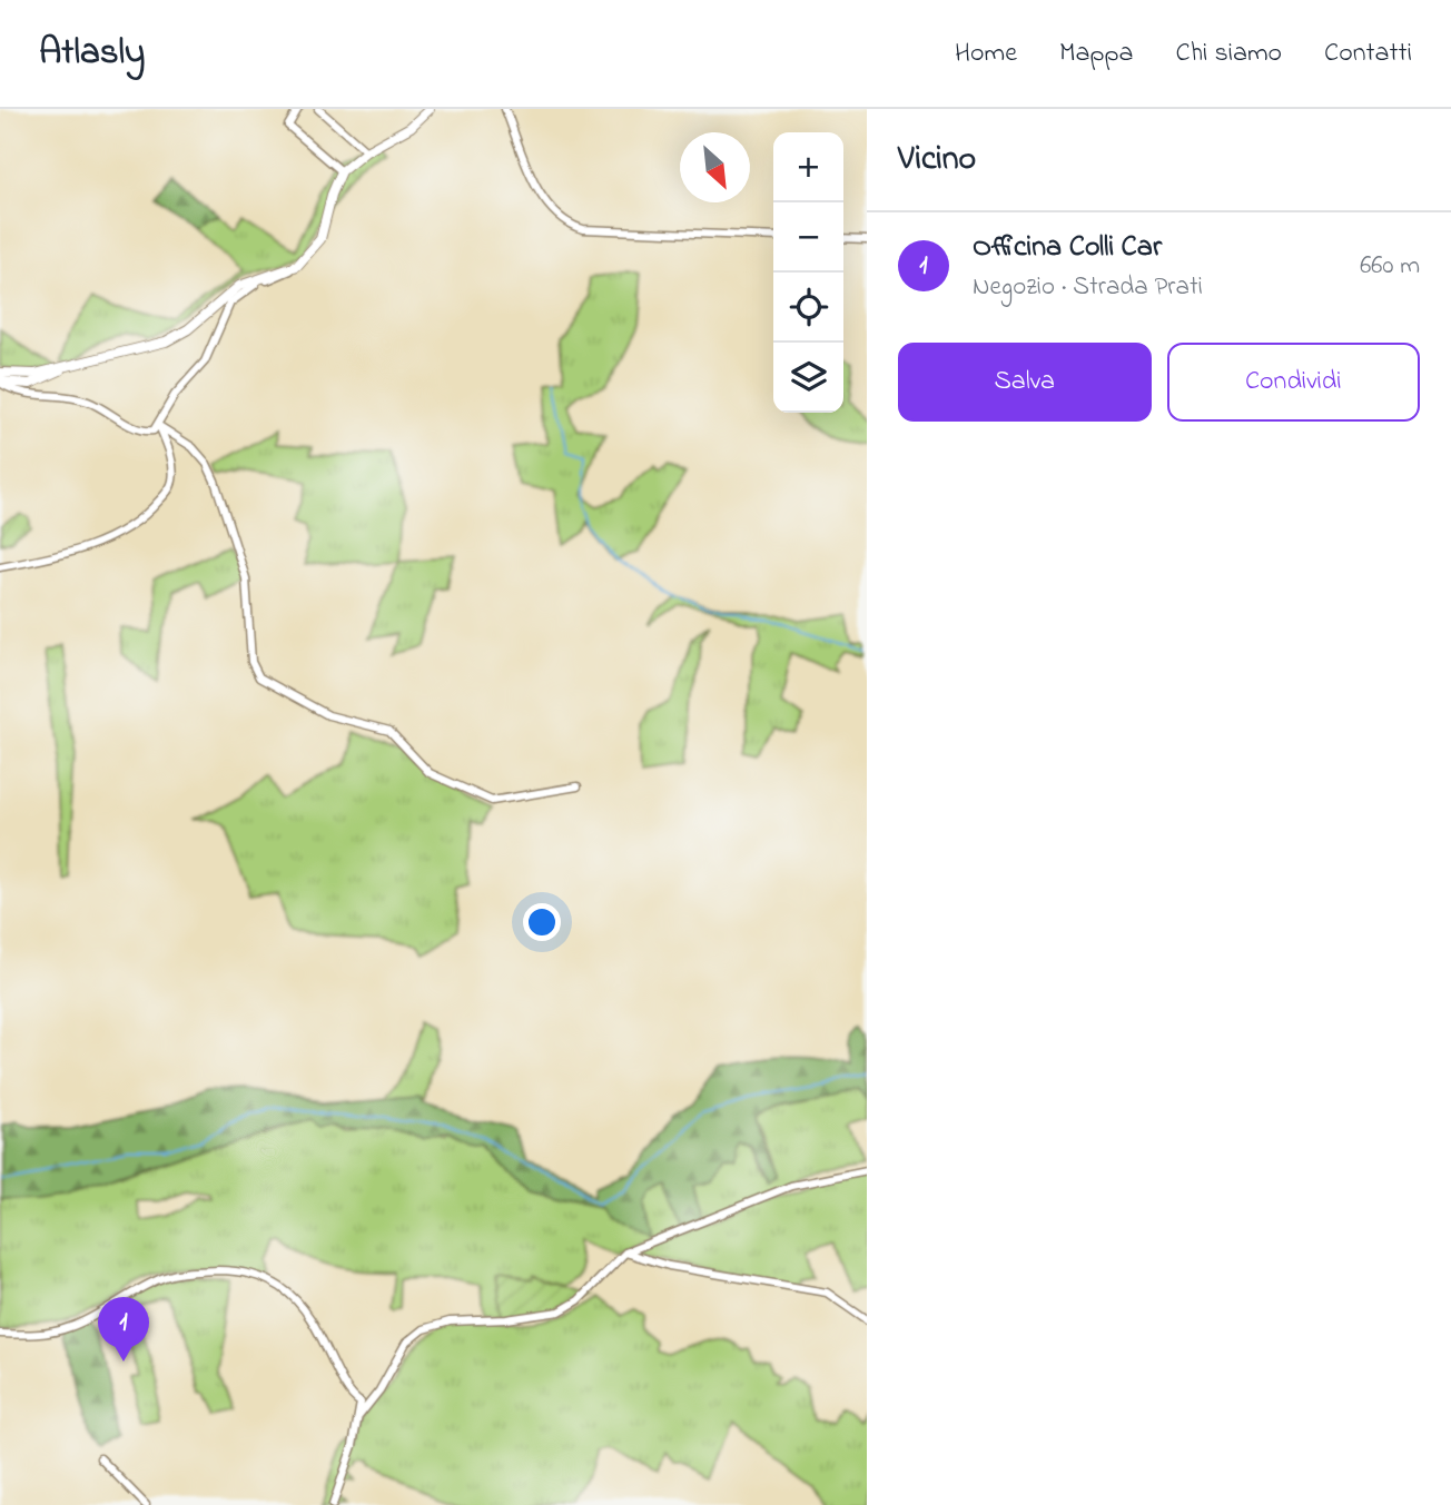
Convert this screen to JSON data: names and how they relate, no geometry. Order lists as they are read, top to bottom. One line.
{"north":"bottom right","page":{"header":"Atlasly","nav":["Home","Mappa","Chi siamo","Contatti"],"heading":"Vicino","map_buttons":["+","−"],"list":[{"mark":"1","name":"Officina Colli Car","note":"Negozio · Strada Prati","value":"660 m"}],"buttons":["Salva","Condividi"],"pins":"1"}}
